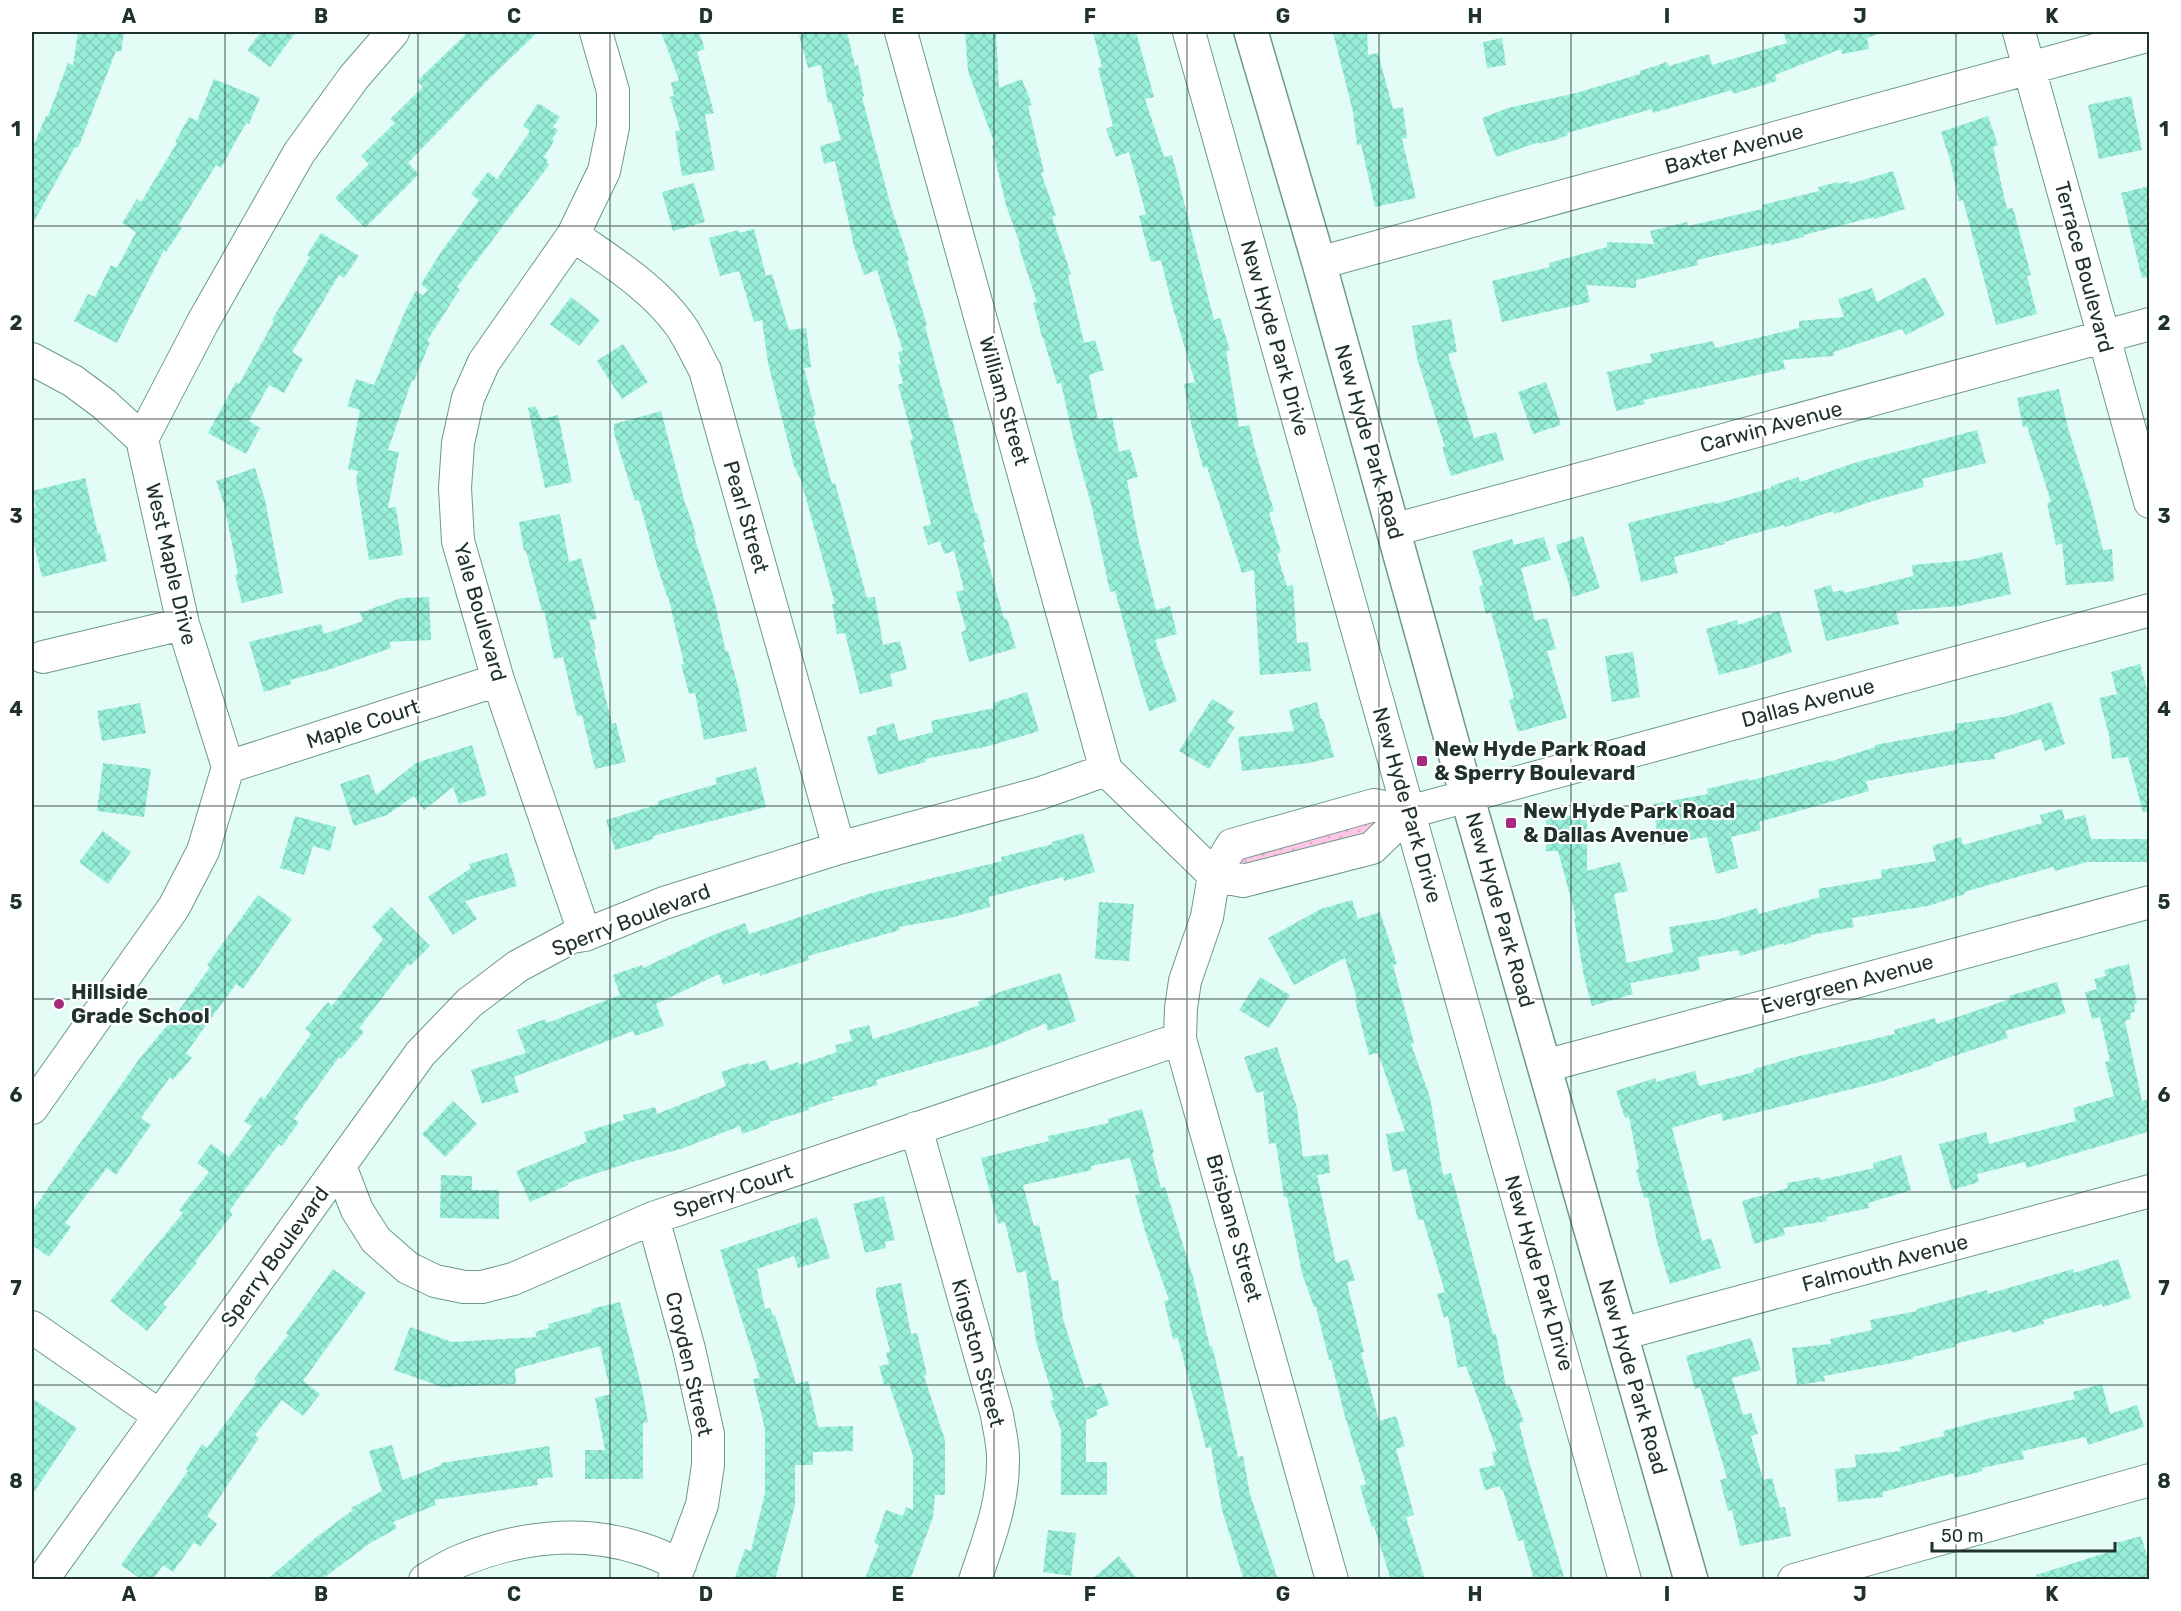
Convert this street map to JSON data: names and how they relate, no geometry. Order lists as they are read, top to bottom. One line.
{"streets":{"main road":["New Hyde Park Road"],"street":["Baxter Avenue","Terrace Boulevard","New Hyde Park Drive","William Street","Carwin Avenue","Pearl Street","West Maple Drive","Yale Boulevard","Dallas Avenue","Maple Court","Sperry Boulevard","Evergreen Avenue","Sperry Court","Brisbane Street","Falmouth Avenue","Kingston Street","Croyden Street"]},"crossings":[["Baxter Avenue","Terrace Boulevard"],["Baxter Avenue","New Hyde Park Road"],["Terrace Boulevard","Carwin Avenue"],["William Street","Sperry Boulevard"],["Carwin Avenue","New Hyde Park Road"],["New Hyde Park Road","Dallas Avenue"],["New Hyde Park Road","Evergreen Avenue"],["New Hyde Park Road","Falmouth Avenue"],["Pearl Street","Yale Boulevard"],["Pearl Street","Sperry Boulevard"],["West Maple Drive","Maple Court"],["Yale Boulevard","Maple Court"],["Yale Boulevard","Sperry Boulevard"],["Sperry Boulevard","Sperry Court"],["Sperry Court","Brisbane Street"],["Sperry Court","Kingston Street"],["Sperry Court","Croyden Street"]],"places":{"transit":["New Hyde Park Road & Sperry Boulevard","New Hyde Park Road & Dallas Avenue"],"other":["Hillside Grade School"]},"scale_bar":"50 m","grid":{"columns":["A","B","C","D","E","F","G","H","I","J","K"],"rows":["1","2","3","4","5","6","7","8"]}}
